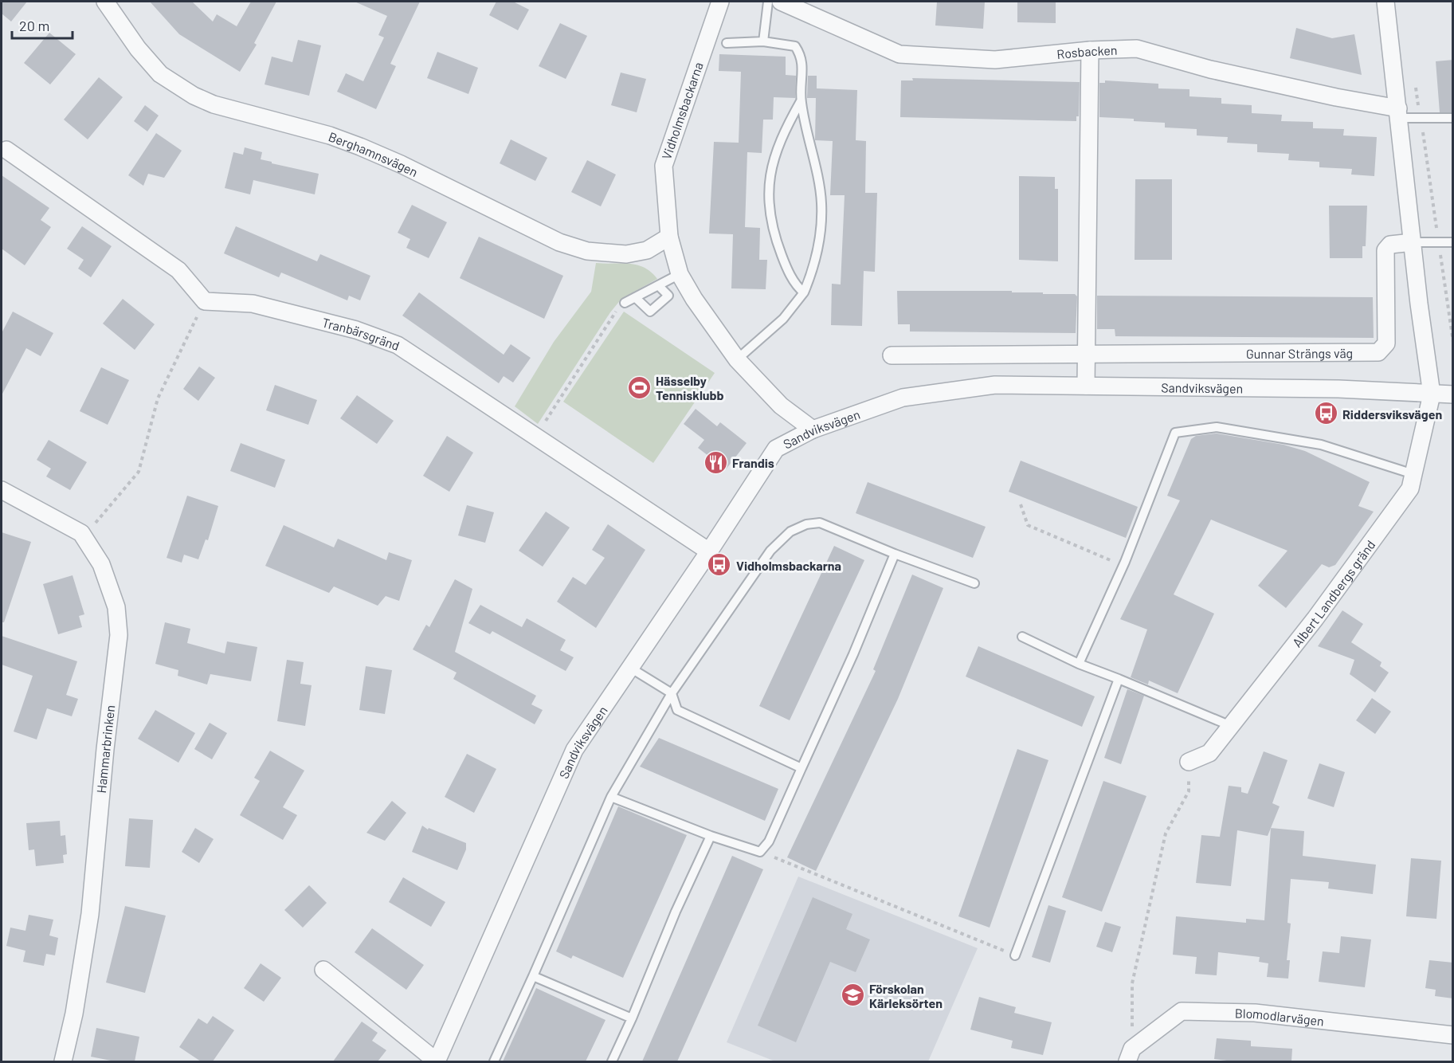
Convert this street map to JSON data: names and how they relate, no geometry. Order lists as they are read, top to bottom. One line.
{"streets":{"street":["Rosbacken","Vidholmsbackarna","Berghamnsvägen","Tranbärsgränd","Gunnar Strängs väg","Sandviksvägen","Albert Landbergs gränd","Hammarbrinken","Blomodlarvägen"]},"crossings":[["Vidholmsbackarna","Berghamnsvägen"],["Vidholmsbackarna","Sandviksvägen"],["Tranbärsgränd","Sandviksvägen"],["Sandviksvägen","Albert Landbergs gränd"]],"places":{"sports":["Hässelby Tennisklubb"],"bus stop":["Riddersviksvägen","Vidholmsbackarna"],"restaurant":["Frandis"],"school or university":["Förskolan Kärleksörten"]},"scale_bar":"20 m"}
